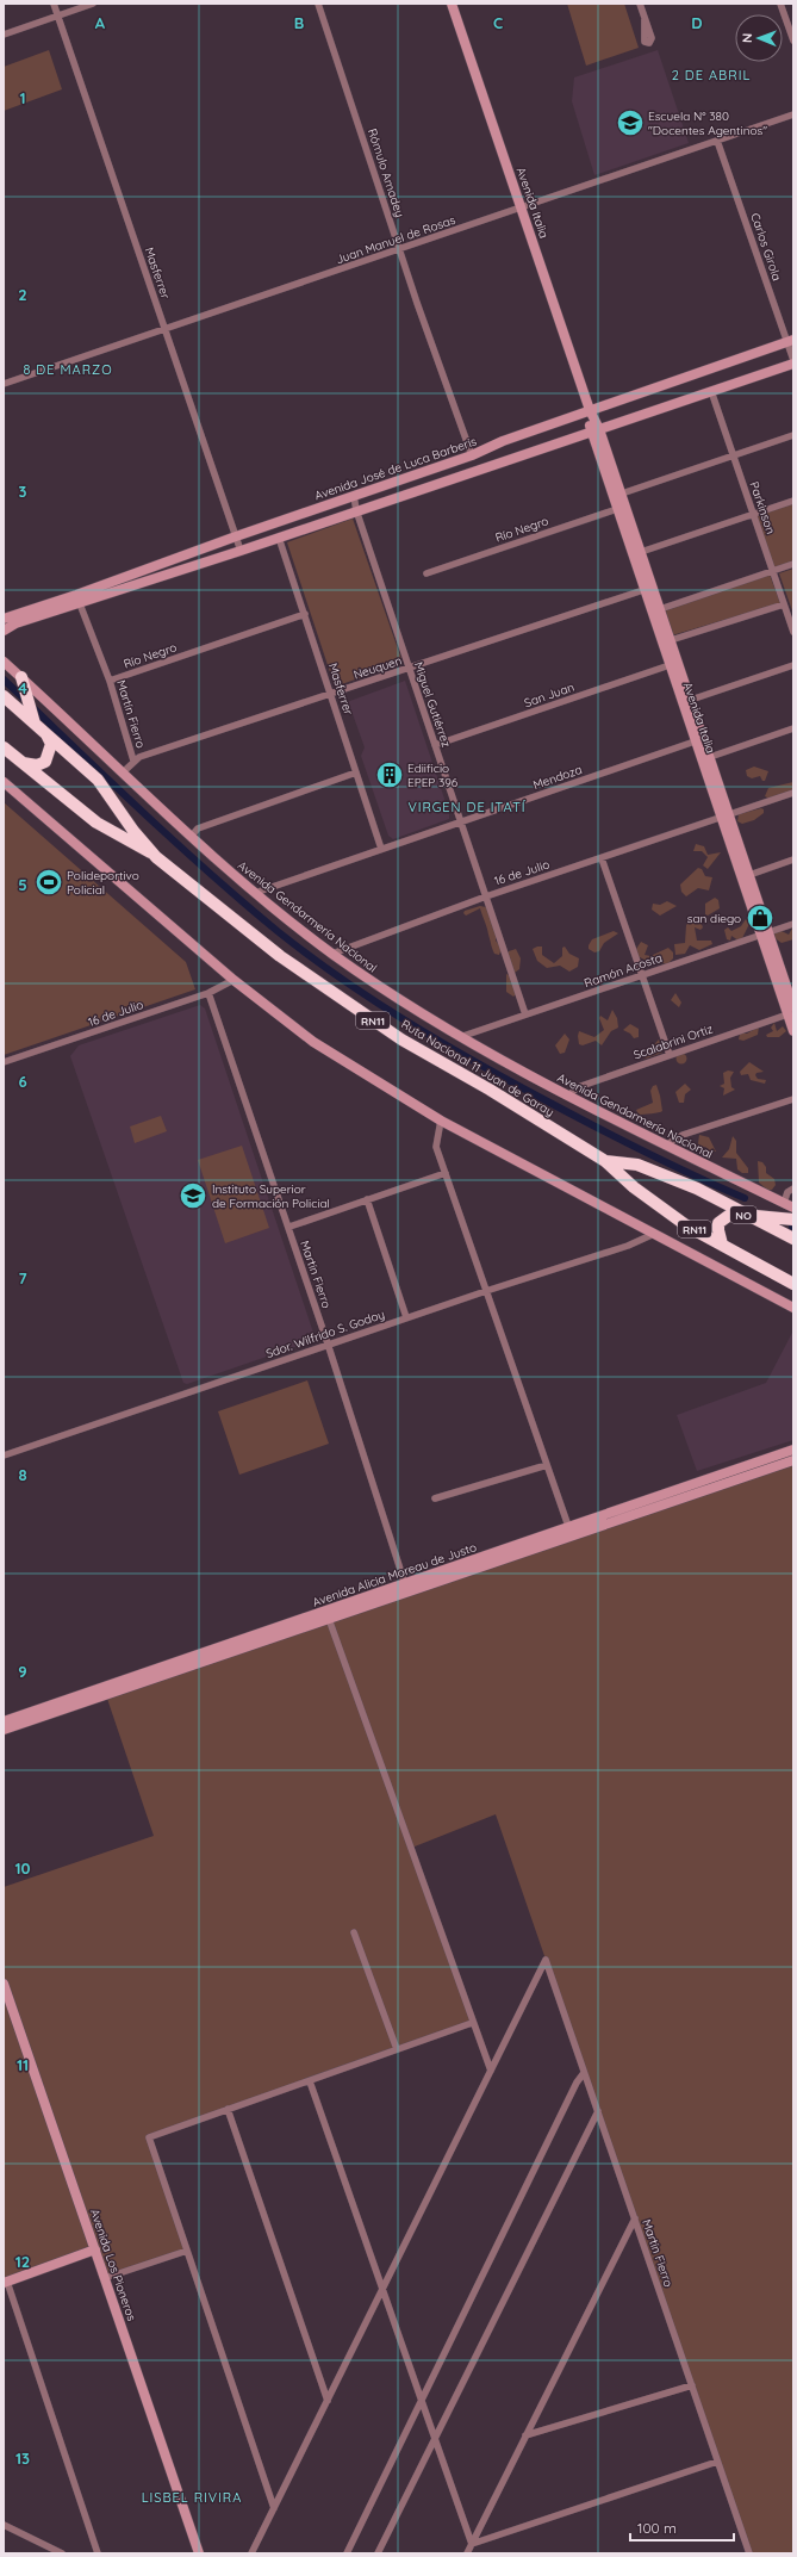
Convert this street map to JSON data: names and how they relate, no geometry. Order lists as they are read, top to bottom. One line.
{"streets":{"highway":["RN11","Ruta Nacional 11 Juan de Garay","NO"],"main road":["Avenida Italia","Avenida José de Luca Barberis","Avenida Gendarmería Nacional","Avenida Alicia Moreau de Justo","Avenida Los Pioneros"],"street":["Rómulo Amadey","Juan Manuel de Rosas","Carlos Girola","Masferrer","Parkinson","Río Negro","Neuquen","San Juan","Miguel Gutiérrez","Martín Fierro","Mendoza","16 de Julio","Ramón Acosta","Scalabrini Ortiz","Sdor. Wilfrido S. Godoy"]},"crossings":[["Rómulo Amadey","Juan Manuel de Rosas"],["Rómulo Amadey","Avenida José de Luca Barberis"],["Avenida Italia","Juan Manuel de Rosas"],["Avenida Italia","Avenida José de Luca Barberis"],["Avenida Italia","Río Negro"],["Avenida Italia","Neuquen"],["Avenida Italia","San Juan"],["Avenida Italia","Mendoza"],["Avenida Italia","16 de Julio"],["Avenida Italia","Ramón Acosta"],["Avenida Italia","Scalabrini Ortiz"],["Juan Manuel de Rosas","Carlos Girola"],["Juan Manuel de Rosas","Masferrer"],["Carlos Girola","Avenida José de Luca Barberis"],["Masferrer","Avenida José de Luca Barberis"],["Masferrer","Río Negro"],["Masferrer","Neuquen"],["Masferrer","Mendoza"],["Avenida José de Luca Barberis","Parkinson"],["Avenida José de Luca Barberis","Miguel Gutiérrez"],["Avenida José de Luca Barberis","Martín Fierro"],["Río Negro","Martín Fierro"],["Neuquen","Miguel Gutiérrez"],["Neuquen","Martín Fierro"],["Neuquen","Avenida Gendarmería Nacional"],["San Juan","Miguel Gutiérrez"],["Miguel Gutiérrez","Mendoza"],["Miguel Gutiérrez","16 de Julio"],["Miguel Gutiérrez","Ramón Acosta"],["Martín Fierro","16 de Julio"],["Martín Fierro","Sdor. Wilfrido S. Godoy"],["Martín Fierro","Avenida Alicia Moreau de Justo"],["Mendoza","Avenida Gendarmería Nacional"],["16 de Julio","Avenida Gendarmería Nacional"],["Avenida Gendarmería Nacional","Ramón Acosta"],["Avenida Gendarmería Nacional","Scalabrini Ortiz"],["Ruta Nacional 11 Juan de Garay","NO"]],"districts":["2 DE ABRIL","8 DE MARZO","VIRGEN DE ITATÍ","LISBEL RIVIRA"],"places":{"school or university":["Escuela N° 380 \"Docentes Agentinos\"","Instituto Superior de Formación Policial"],"building":["Ediificio EPEP 396"],"sports":["Polideportivo Policial"],"shop":["san diego"]},"scale_bar":"100 m","north":"left","grid":{"columns":["A","B","C","D"],"rows":["1","2","3","4","5","6","7","8","9","10","11","12","13"]}}
